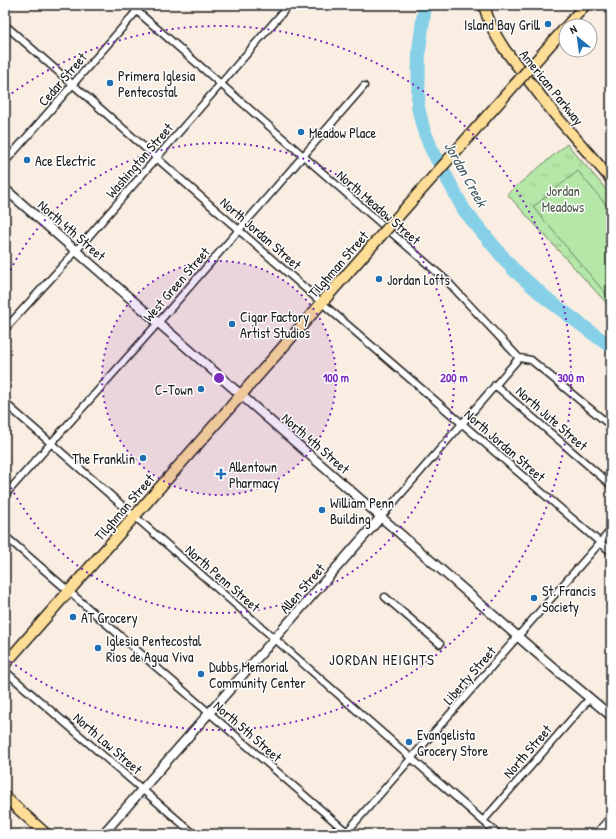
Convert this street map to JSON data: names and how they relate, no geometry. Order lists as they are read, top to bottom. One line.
{"streets":{"main road":["American Parkway","Tilghman Street"],"street":["Cedar Street","Washington Street","North Meadow Street","North 4th Street","North Jordan Street","West Green Street","North Jute Street","North Penn Street","Allen Street","Liberty Street","North 5th Street","North Law Street","North Street"]},"crossings":[["Cedar Street","North Meadow Street"],["Cedar Street","North Jordan Street"],["Washington Street","North Meadow Street"],["Washington Street","North 4th Street"],["Washington Street","North Jordan Street"],["North Meadow Street","West Green Street"],["North Meadow Street","Allen Street"],["North 4th Street","Tilghman Street"],["North 4th Street","West Green Street"],["North 4th Street","Allen Street"],["North 4th Street","Liberty Street"],["North 4th Street","North Street"],["North Jordan Street","Tilghman Street"],["North Jordan Street","West Green Street"],["North Jordan Street","Allen Street"],["North Jordan Street","Liberty Street"],["Tilghman Street","North Penn Street"],["Tilghman Street","North 5th Street"],["West Green Street","North Penn Street"],["North Jute Street","Allen Street"],["North Penn Street","Allen Street"],["North Penn Street","Liberty Street"],["North Penn Street","North Street"],["Allen Street","North 5th Street"],["Allen Street","North Law Street"],["Liberty Street","North 5th Street"]],"districts":["JORDAN HEIGHTS"],"water":["Jordan Creek"],"parks":["Jordan Meadows"],"places":{"other":["Island Bay Grill","Primera Iglesia Pentecostal","Meadow Place","Ace Electric","Jordan Lofts","Cigar Factory Artist Studios","C-Town","The Franklin","William Penn Building","St. Francis Society","AT Grocery","Iglesia Pentecostal Rios de Agua Viva","Dubbs Memorial Community Center","Evangelista Grocery Store"],"health":["Allentown Pharmacy"]},"north":"top left","rings":["100 m","200 m","300 m"]}
